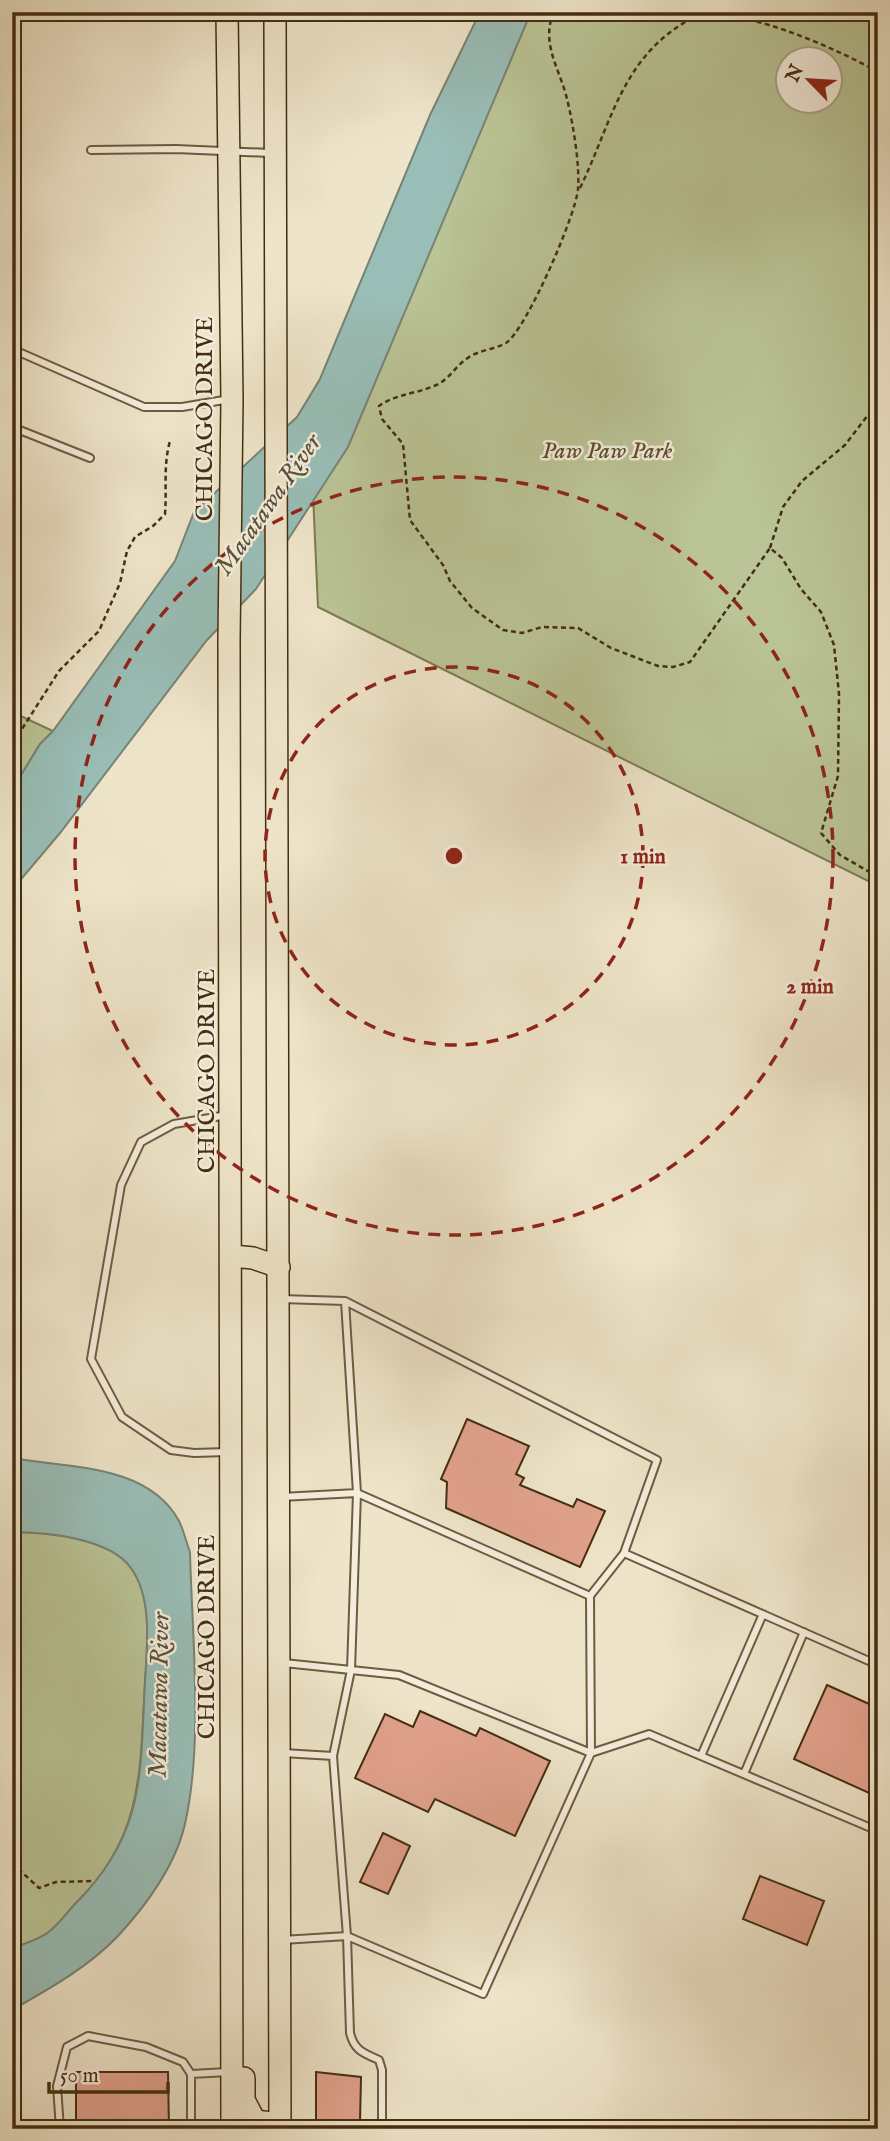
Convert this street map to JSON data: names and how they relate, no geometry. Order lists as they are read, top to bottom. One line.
{"streets":{"main road":["CHICAGO DRIVE"]},"water":["Macatawa River"],"parks":["Paw Paw Park"],"scale_bar":"50 m","north":"top left","rings":["1 min","2 min"]}
